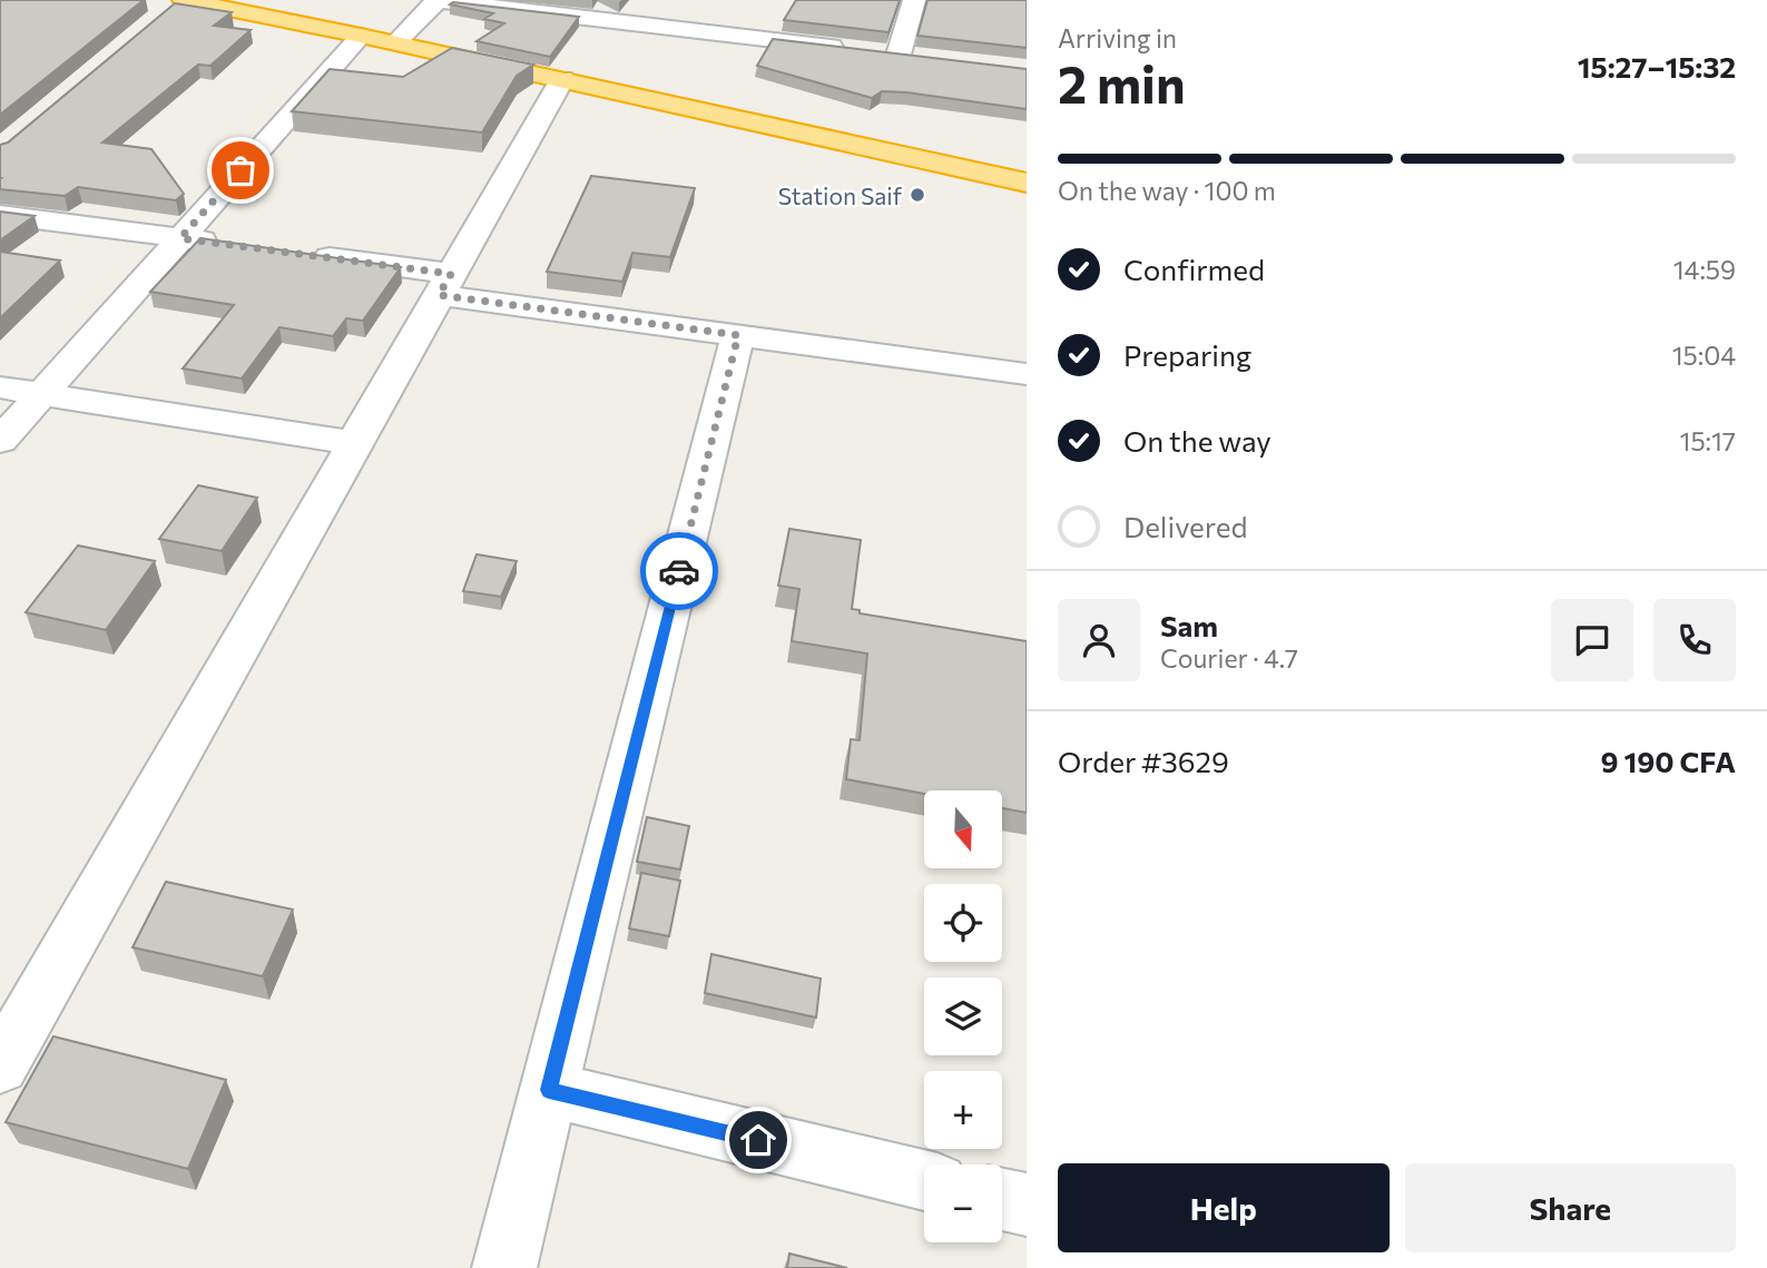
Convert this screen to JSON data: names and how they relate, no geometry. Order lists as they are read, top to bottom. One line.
{"places":["Station Saif"],"north":"bottom","page":{"heading":["2 min","Arriving in","15:27–15:32"],"panel":["Sam","Courier · 4.7","Order #3629","9 190 CFA"],"bar":"On the way · 100 m","list":[["Confirmed","14:59"],["Preparing","15:04"],["On the way","15:17"],"Delivered"],"map_buttons":["+","−"],"buttons":["Help","Share"]}}
